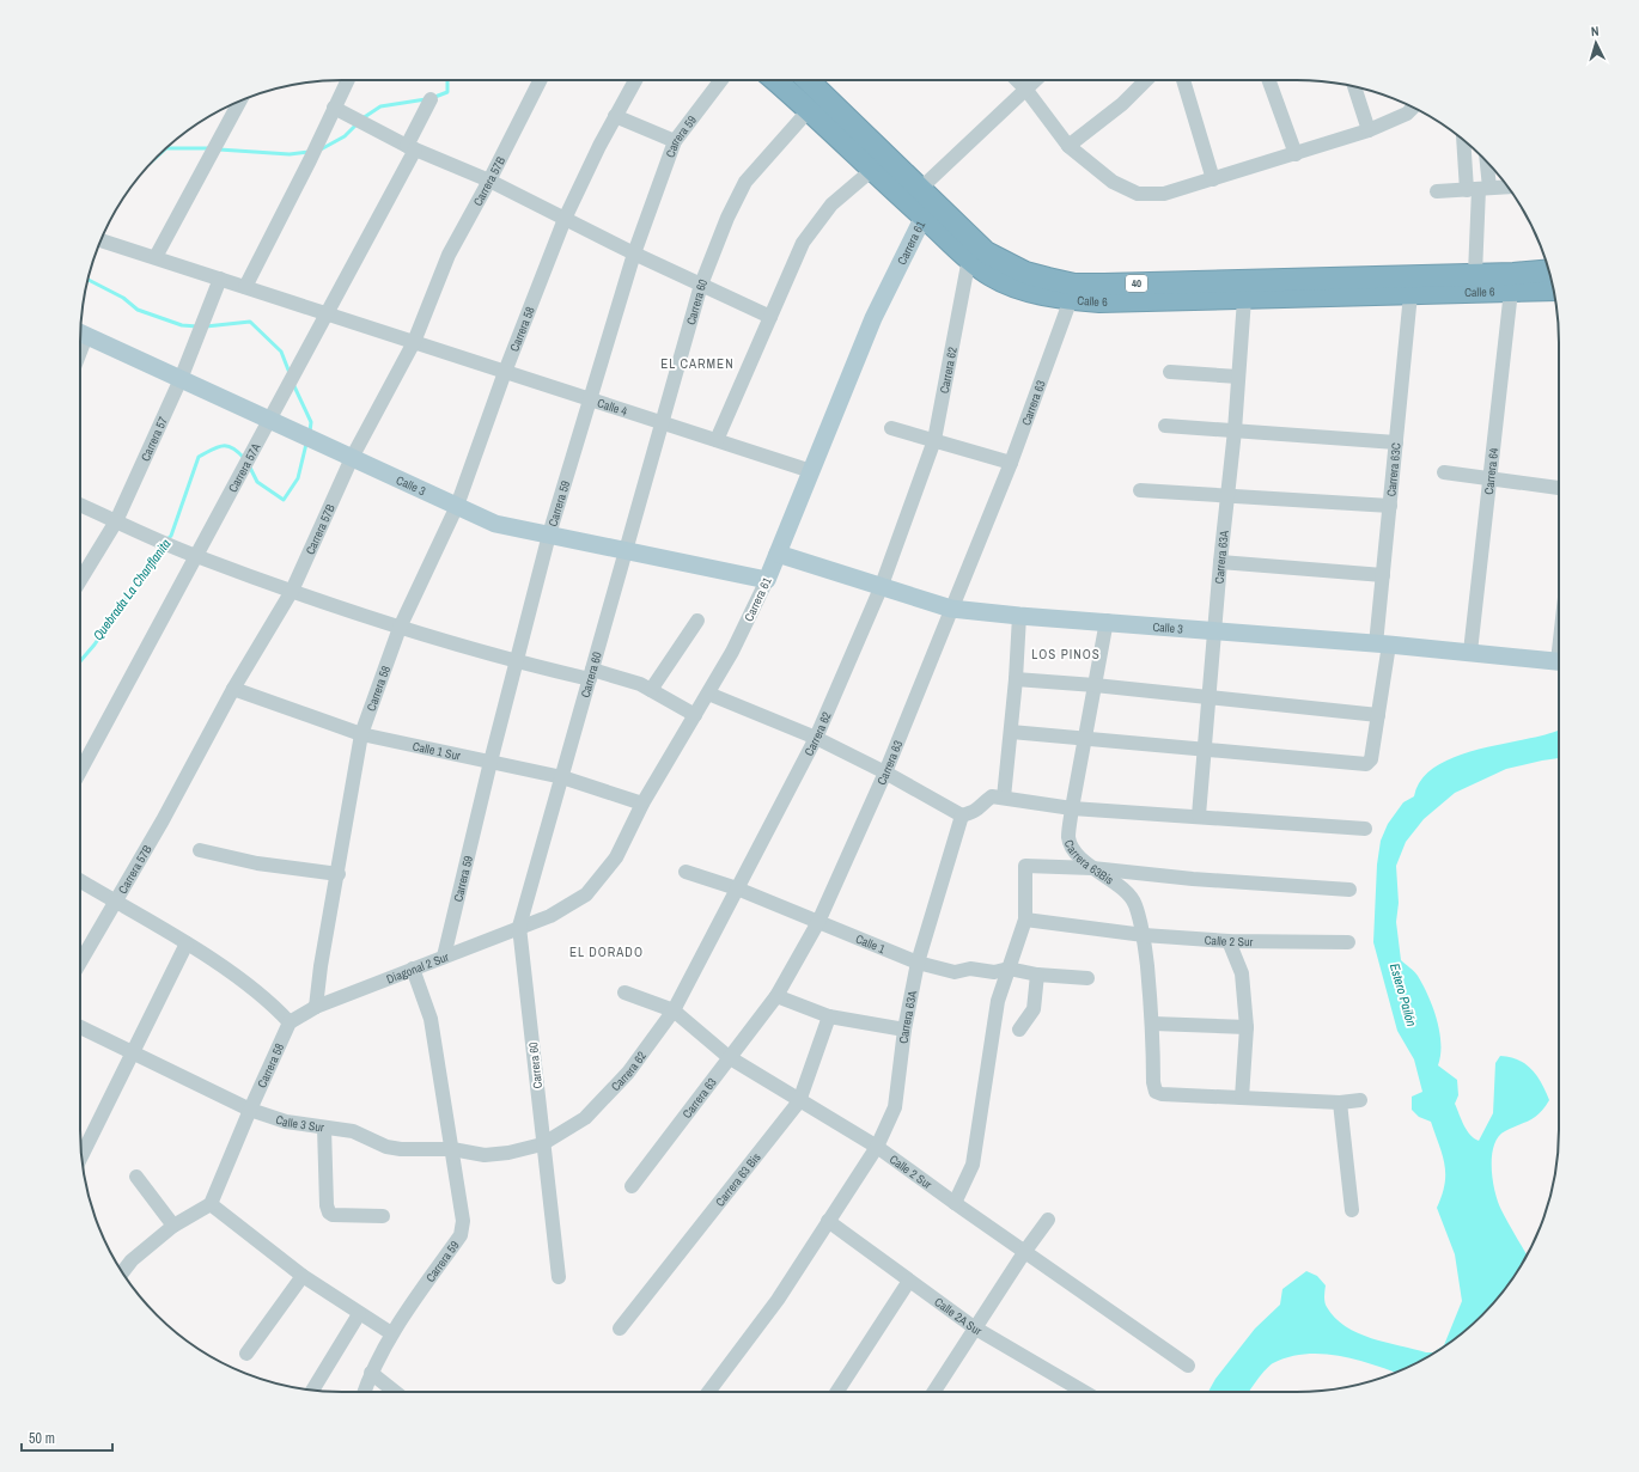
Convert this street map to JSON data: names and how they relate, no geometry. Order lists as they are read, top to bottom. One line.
{"streets":{"highway":["40","Calle 6"],"main road":["Carrera 61","Calle 3"],"street":["Carrera 59","Carrera 57B","Carrera 60","Carrera 58","Carrera 62","Carrera 63","Calle 4","Carrera 57","Carrera 57A","Carrera 63C","Carrera 64","Carrera 63A","Calle 1 Sur","Carrera 63Bis","Calle 2 Sur","Calle 1","Diagonal 2 Sur","Calle 3 Sur","Carrera 63 Bis","Calle 2A Sur"]},"crossings":[["Carrera 59","Calle 4"],["Carrera 59","Calle 3"],["Carrera 59","Calle 1 Sur"],["Carrera 59","Diagonal 2 Sur"],["Carrera 59","Calle 3 Sur"],["Carrera 57B","Calle 4"],["Carrera 57B","Calle 3"],["Carrera 57B","Calle 1 Sur"],["Carrera 61","Calle 6"],["Carrera 61","Carrera 60"],["Carrera 61","Calle 4"],["Carrera 61","Calle 3"],["Carrera 61","Calle 1 Sur"],["Carrera 61","Diagonal 2 Sur"],["Calle 6","Carrera 60"],["Calle 6","Carrera 62"],["Calle 6","Carrera 63"],["Calle 6","Carrera 63C"],["Calle 6","Carrera 64"],["Calle 6","Carrera 63A"],["Carrera 60","Carrera 62"],["Carrera 60","Calle 4"],["Carrera 60","Calle 3"],["Carrera 60","Calle 1 Sur"],["Carrera 60","Diagonal 2 Sur"],["Carrera 60","Calle 3 Sur"],["Carrera 58","Calle 4"],["Carrera 58","Calle 3"],["Carrera 58","Calle 1 Sur"],["Carrera 58","Diagonal 2 Sur"],["Carrera 58","Calle 3 Sur"],["Carrera 62","Calle 3"],["Carrera 62","Calle 2 Sur"],["Carrera 62","Calle 1"],["Carrera 62","Calle 3 Sur"],["Carrera 63","Calle 3"],["Carrera 63","Calle 2 Sur"],["Carrera 63","Calle 1"],["Calle 4","Carrera 57"],["Calle 4","Carrera 57A"],["Carrera 57","Calle 3"],["Carrera 57A","Calle 3"],["Carrera 63C","Calle 3"],["Carrera 63C","Carrera 63A"],["Carrera 64","Calle 3"],["Calle 3","Carrera 63A"],["Calle 3","Carrera 63Bis"],["Carrera 63A","Calle 2 Sur"],["Carrera 63A","Calle 1"],["Carrera 63A","Calle 2A Sur"],["Carrera 63Bis","Calle 2 Sur"],["Calle 2 Sur","Carrera 63 Bis"]],"districts":["EL CARMEN","LOS PINOS","EL DORADO"],"water":["Quebrada La Chanflanita","Estero Pailón"],"scale_bar":"50 m","north":"top"}
